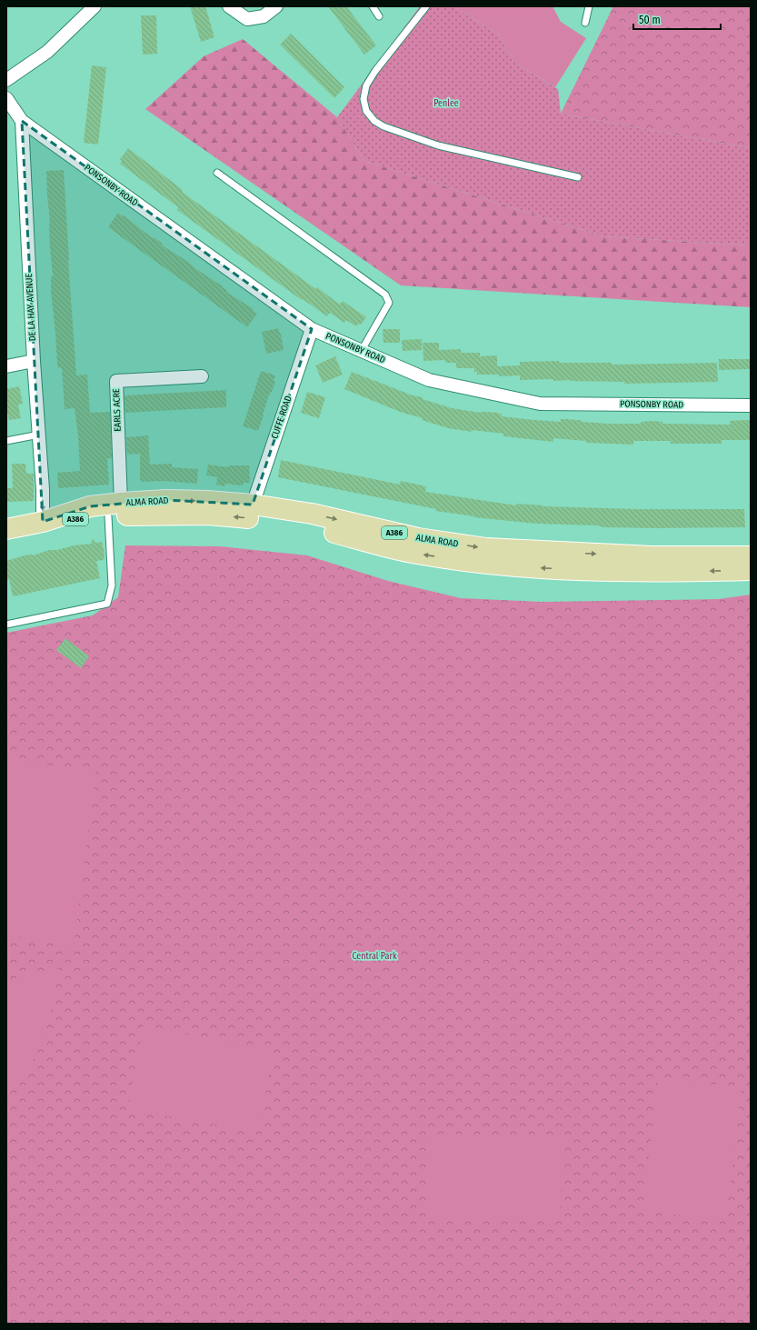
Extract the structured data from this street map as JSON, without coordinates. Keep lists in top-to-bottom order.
{
  "streets": {
    "main road": ["ALMA ROAD", "A386"],
    "street": [
      "PONSONBY ROAD",
      "DE LA HAY AVENUE",
      "EARLS ACRE",
      "CUFFE ROAD"
    ]
  },
  "crossings": [
    ["PONSONBY ROAD", "DE LA HAY AVENUE"],
    ["PONSONBY ROAD", "CUFFE ROAD"],
    ["DE LA HAY AVENUE", "ALMA ROAD"],
    ["EARLS ACRE", "ALMA ROAD"],
    ["CUFFE ROAD", "ALMA ROAD"]
  ],
  "parks": ["Penlee", "Central Park"],
  "scale_bar": "50 m"
}
